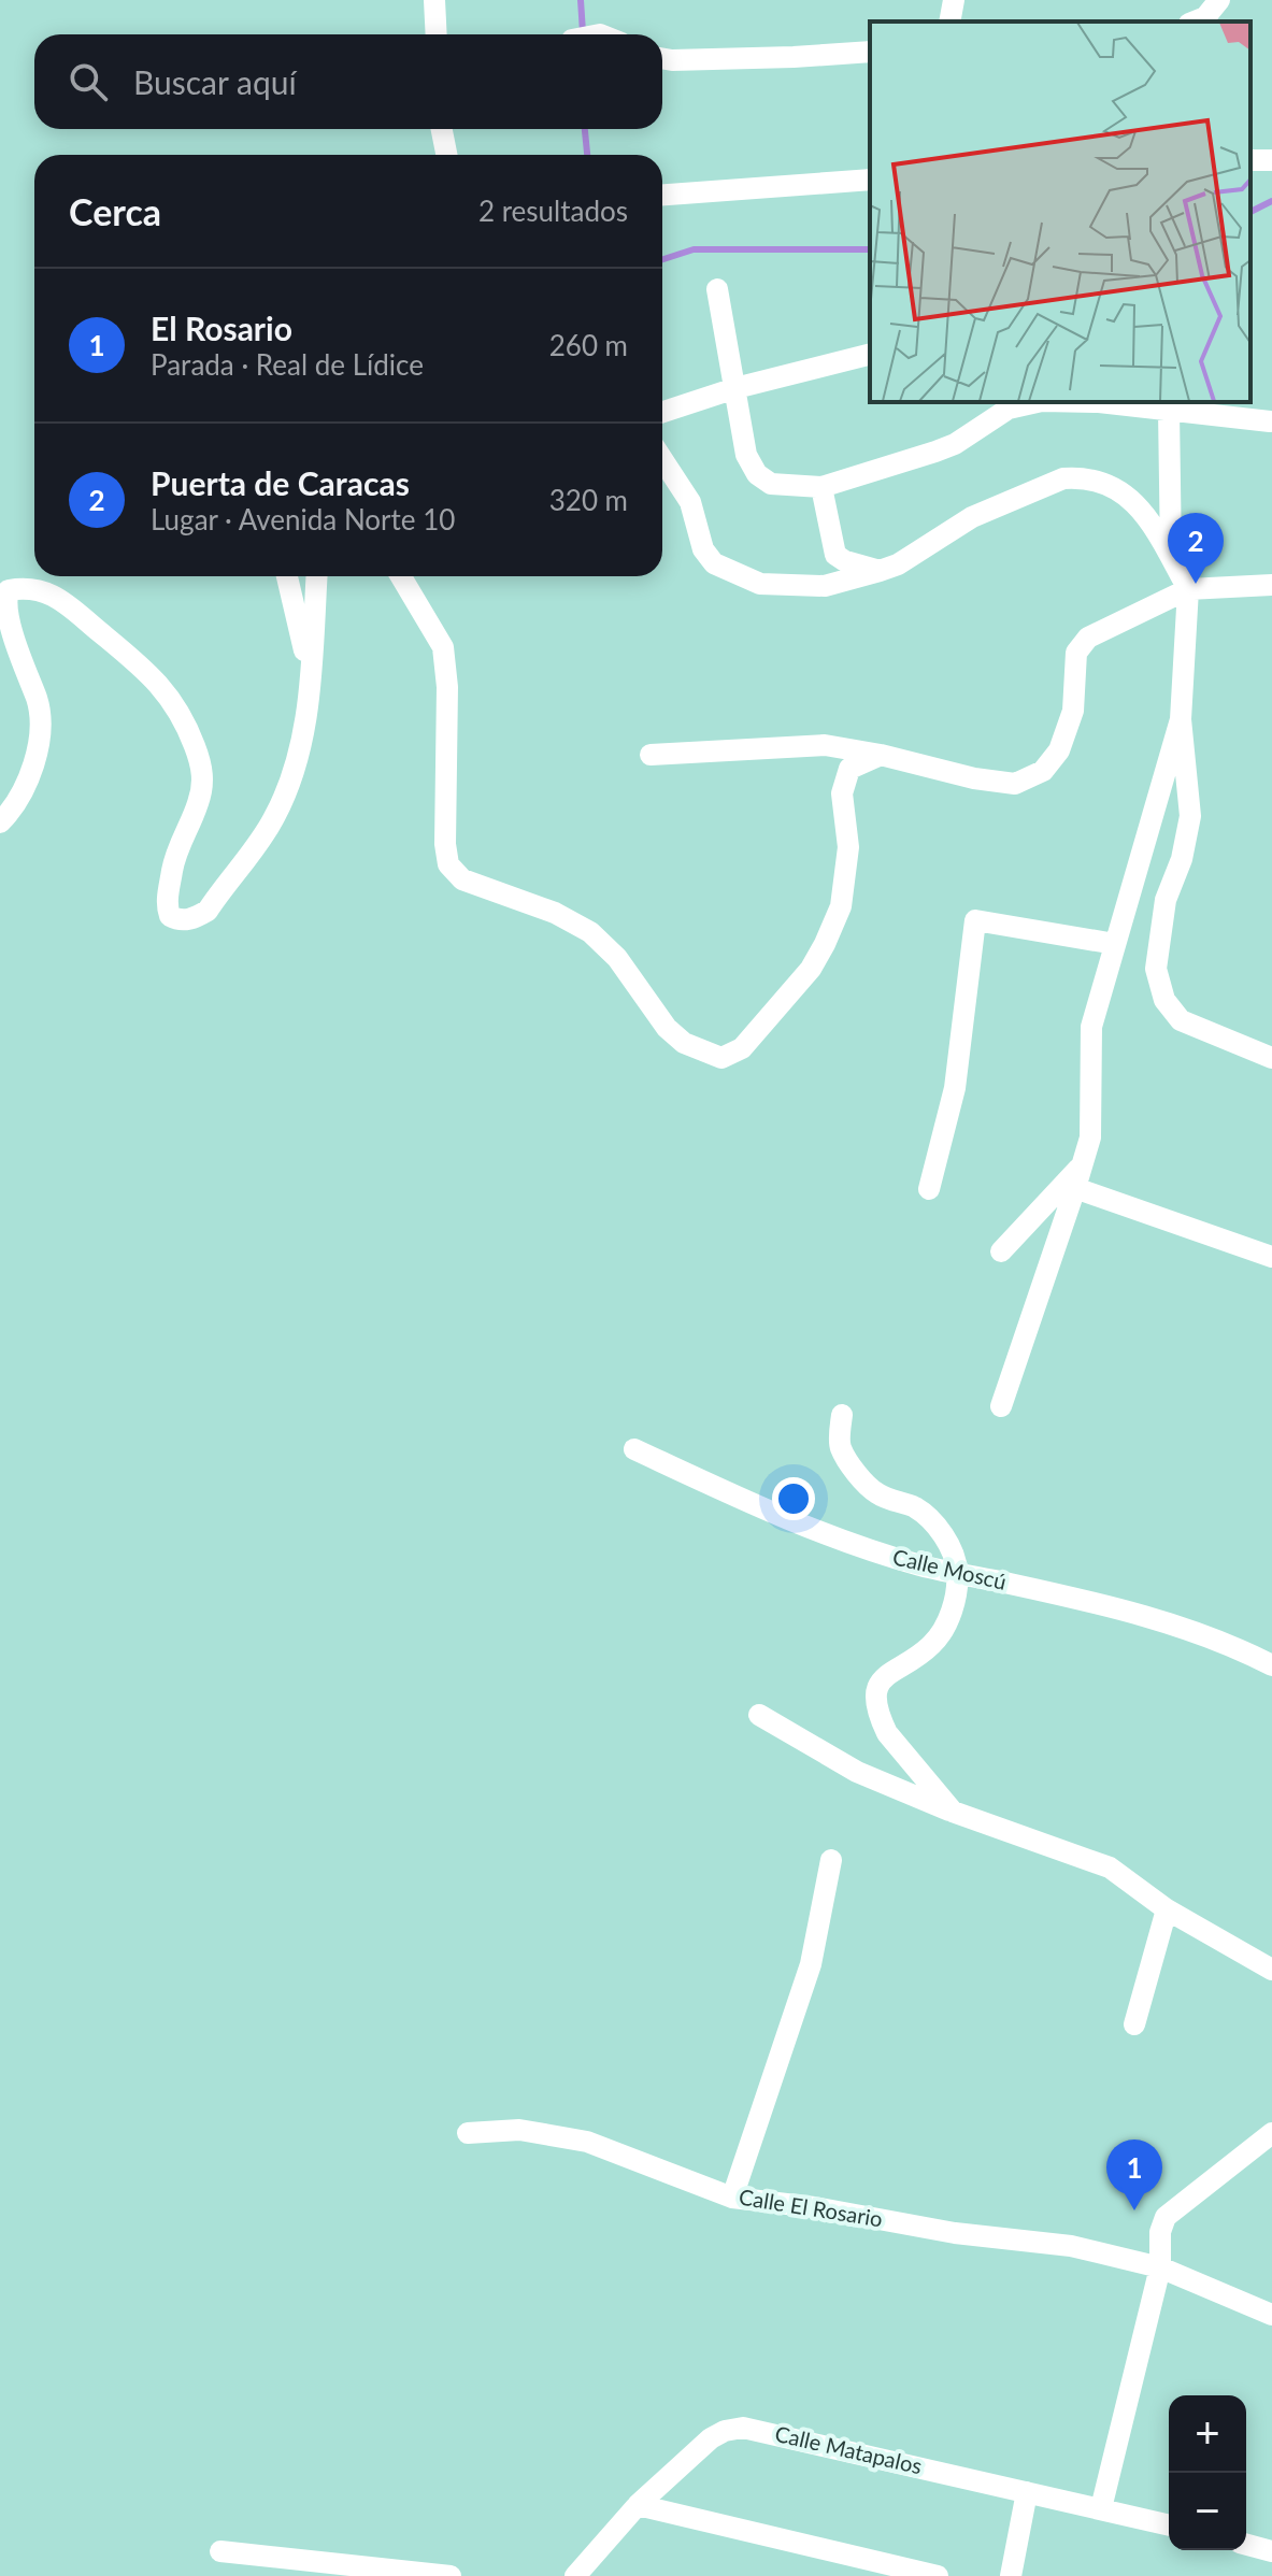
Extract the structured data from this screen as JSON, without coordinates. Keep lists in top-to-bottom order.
{
  "streets": {
    "street": ["Calle Moscú", "Calle El Rosario", "Calle Matapalos"]
  },
  "page": {
    "search": "Buscar aquí",
    "heading": ["Cerca", "2 resultados"],
    "list": [
      {
        "mark": "1",
        "name": "El Rosario",
        "note": "Parada · Real de Lídice",
        "value": "260 m"
      },
      {
        "mark": "2",
        "name": "Puerta de Caracas",
        "note": "Lugar · Avenida Norte 10",
        "value": "320 m"
      }
    ],
    "pins": ["2", "1"],
    "map_buttons": ["+", "−"]
  }
}
